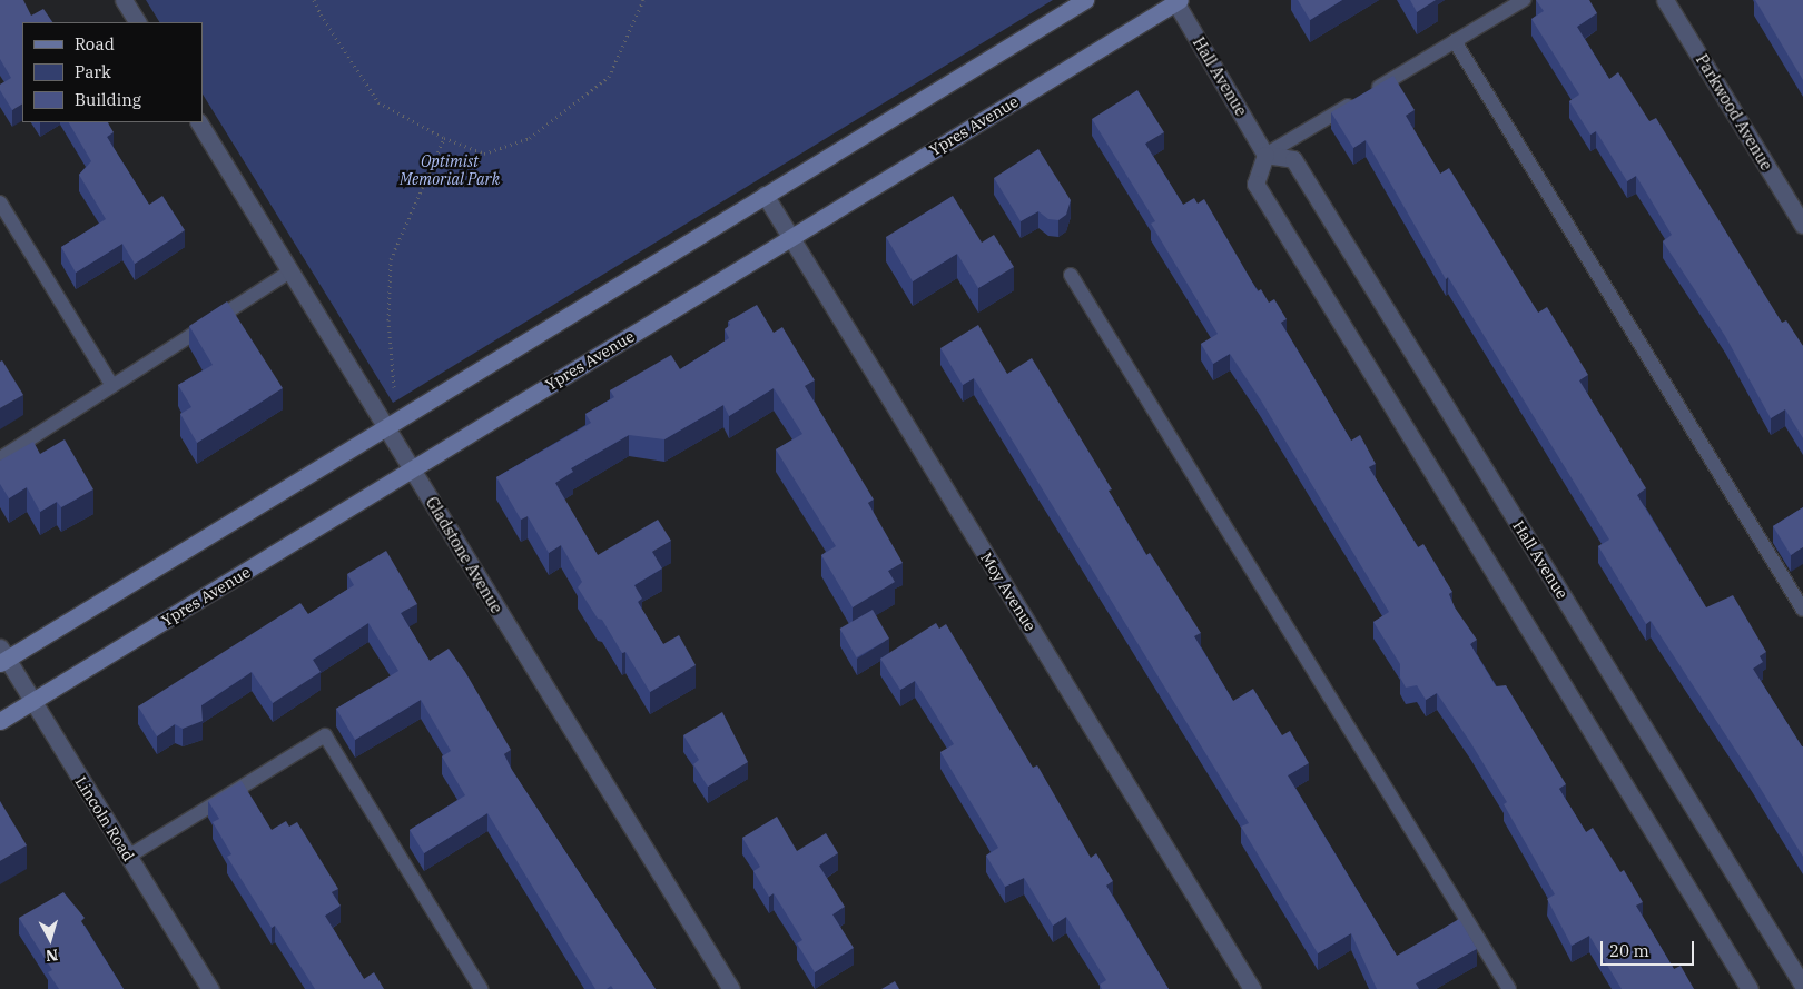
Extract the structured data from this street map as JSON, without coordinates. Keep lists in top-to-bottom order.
{
  "streets": {
    "main road": ["Ypres Avenue"],
    "street": [
      "Hall Avenue",
      "Parkwood Avenue",
      "Gladstone Avenue",
      "Moy Avenue",
      "Lincoln Road"
    ]
  },
  "crossings": [
    ["Hall Avenue", "Ypres Avenue"],
    ["Ypres Avenue", "Gladstone Avenue"],
    ["Ypres Avenue", "Moy Avenue"],
    ["Ypres Avenue", "Lincoln Road"]
  ],
  "parks": ["Optimist Memorial Park"],
  "legend": ["Road", "Park", "Building"],
  "scale_bar": "20 m",
  "north": "bottom"
}
